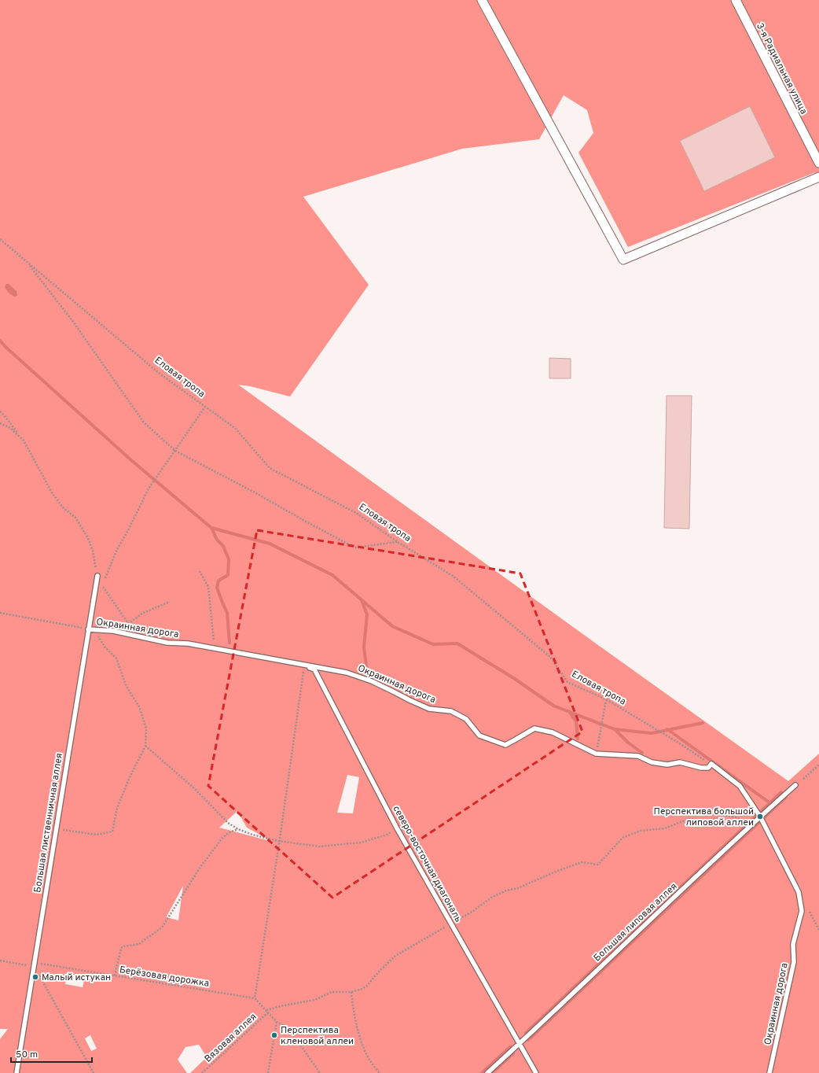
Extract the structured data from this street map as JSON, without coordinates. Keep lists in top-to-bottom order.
{
  "streets": {
    "street": ["3-я Радиальная улица"],
    "lane": [
      "Окраинная дорога",
      "Большая лиственничная аллея",
      "северо-восточная диагональ",
      "Большая липовая аллея"
    ],
    "path": ["Еловая тропа", "Берёзовая дорожка", "Вязовая аллея"]
  },
  "crossings": [
    ["Еловая тропа", "Окраинная дорога"],
    ["Окраинная дорога", "Большая лиственничная аллея"],
    ["Окраинная дорога", "северо-восточная диагональ"],
    ["Окраинная дорога", "Большая липовая аллея"],
    ["Большая лиственничная аллея", "Берёзовая дорожка"],
    ["северо-восточная диагональ", "Большая липовая аллея"]
  ],
  "places": ["Перспектива большой липовой аллеи", "Малый истукан", "Перспектива кленовой аллеи"],
  "scale_bar": "50 m"
}
